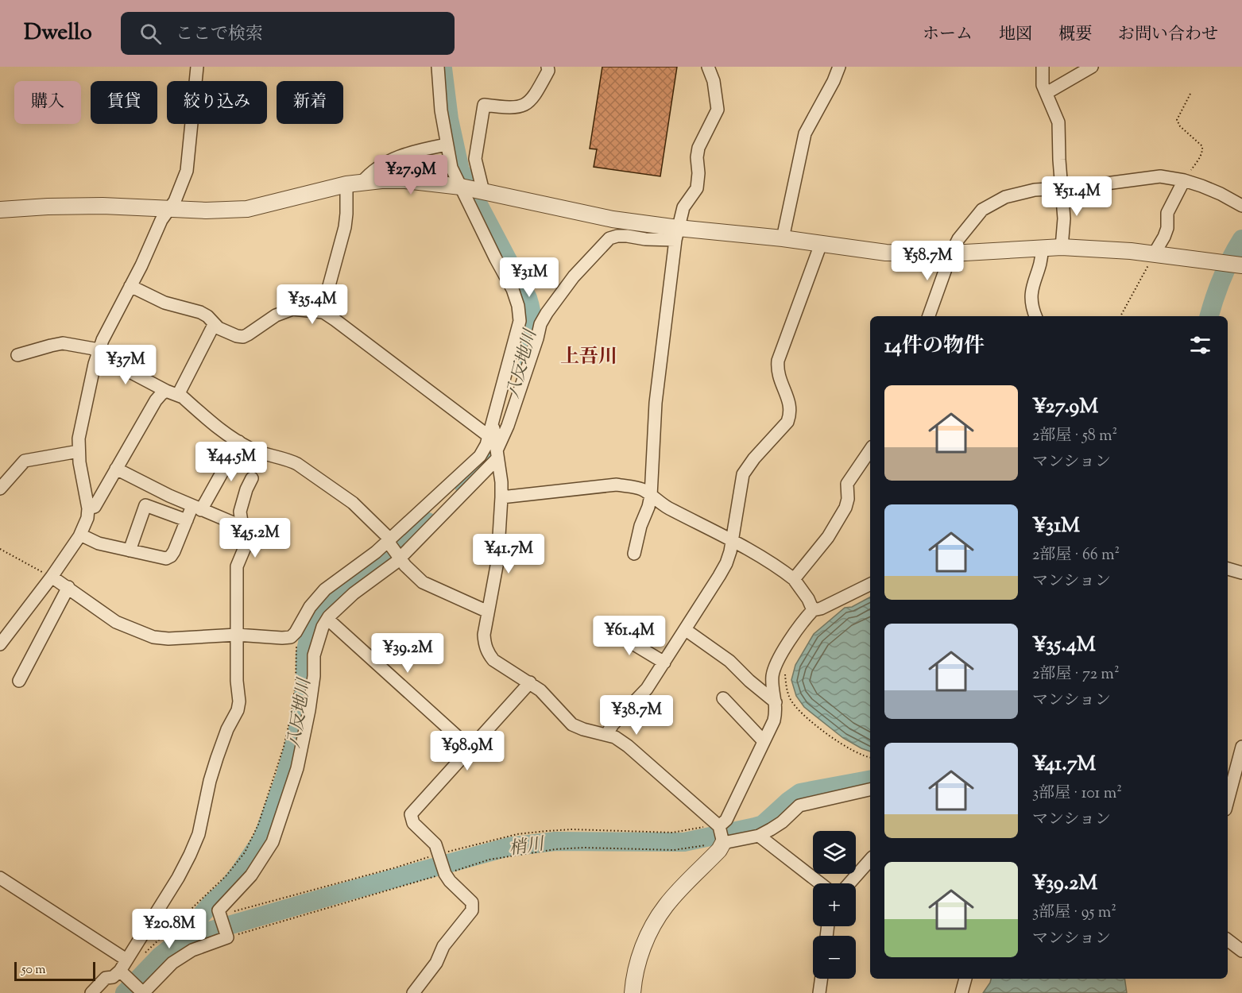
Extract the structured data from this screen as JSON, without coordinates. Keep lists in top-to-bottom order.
{
  "districts": ["上吾川"],
  "water": ["八反地川", "梢川"],
  "scale_bar": "50 m",
  "page": {
    "header": "Dwello",
    "search": "ここで検索",
    "nav": [
      "ホーム",
      "地図",
      "概要",
      "お問い合わせ"
    ],
    "chip": [
      "購入",
      "賃貸",
      "絞り込み",
      "新着"
    ],
    "price": [
      "¥27.9M",
      "¥51.4M",
      "¥58.7M",
      "¥31M",
      "¥35.4M",
      "¥37M",
      "¥44.5M",
      "¥45.2M",
      "¥41.7M",
      "¥61.4M",
      "¥39.2M",
      "¥38.7M",
      "¥98.9M",
      "¥20.8M"
    ],
    "heading": "14件の物件",
    "list": [
      {
        "name": "¥27.9M",
        "note": "2部屋 · 58 m² · マンション"
      },
      {
        "name": "¥31M",
        "note": "2部屋 · 66 m² · マンション"
      },
      {
        "name": "¥35.4M",
        "note": "2部屋 · 72 m² · マンション"
      },
      {
        "name": "¥41.7M",
        "note": "3部屋 · 101 m² · マンション"
      },
      {
        "name": "¥39.2M",
        "note": "3部屋 · 95 m² · マンション"
      }
    ],
    "map_buttons": ["+", "−"],
    "scale": "50 m"
  }
}
